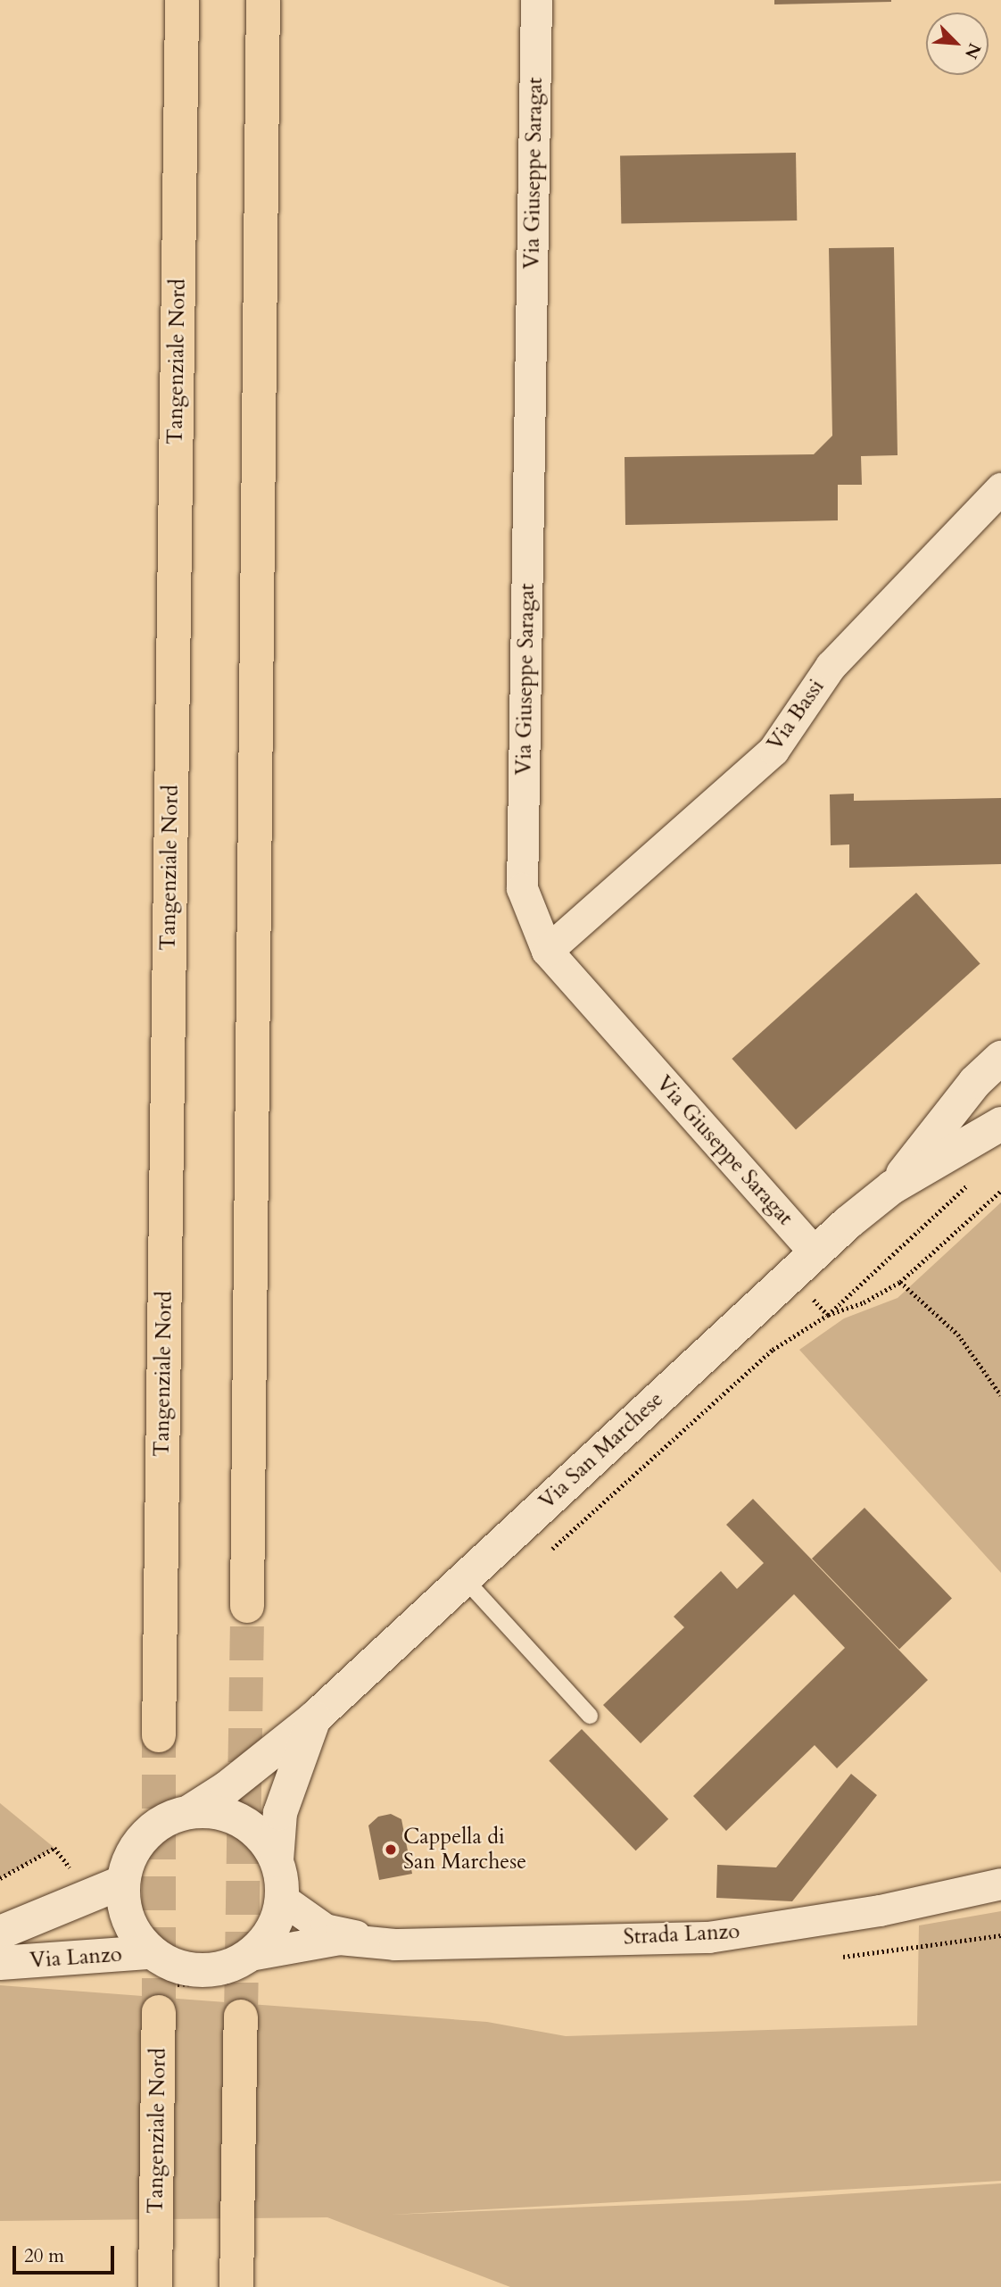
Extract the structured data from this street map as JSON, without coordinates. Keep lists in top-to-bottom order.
{
  "streets": {
    "highway": ["Tangenziale Nord"],
    "street": [
      "Via Giuseppe Saragat",
      "Via Bassi",
      "Via San Marchese",
      "Strada Lanzo",
      "Via Lanzo"
    ]
  },
  "crossings": [
    ["Via Giuseppe Saragat", "Via Bassi"],
    ["Via Giuseppe Saragat", "Via San Marchese"],
    ["Via San Marchese", "Strada Lanzo"],
    ["Via San Marchese", "Via Lanzo"],
    ["Strada Lanzo", "Via Lanzo"]
  ],
  "places": ["Cappella di San Marchese"],
  "scale_bar": "20 m",
  "north": "bottom right"
}
